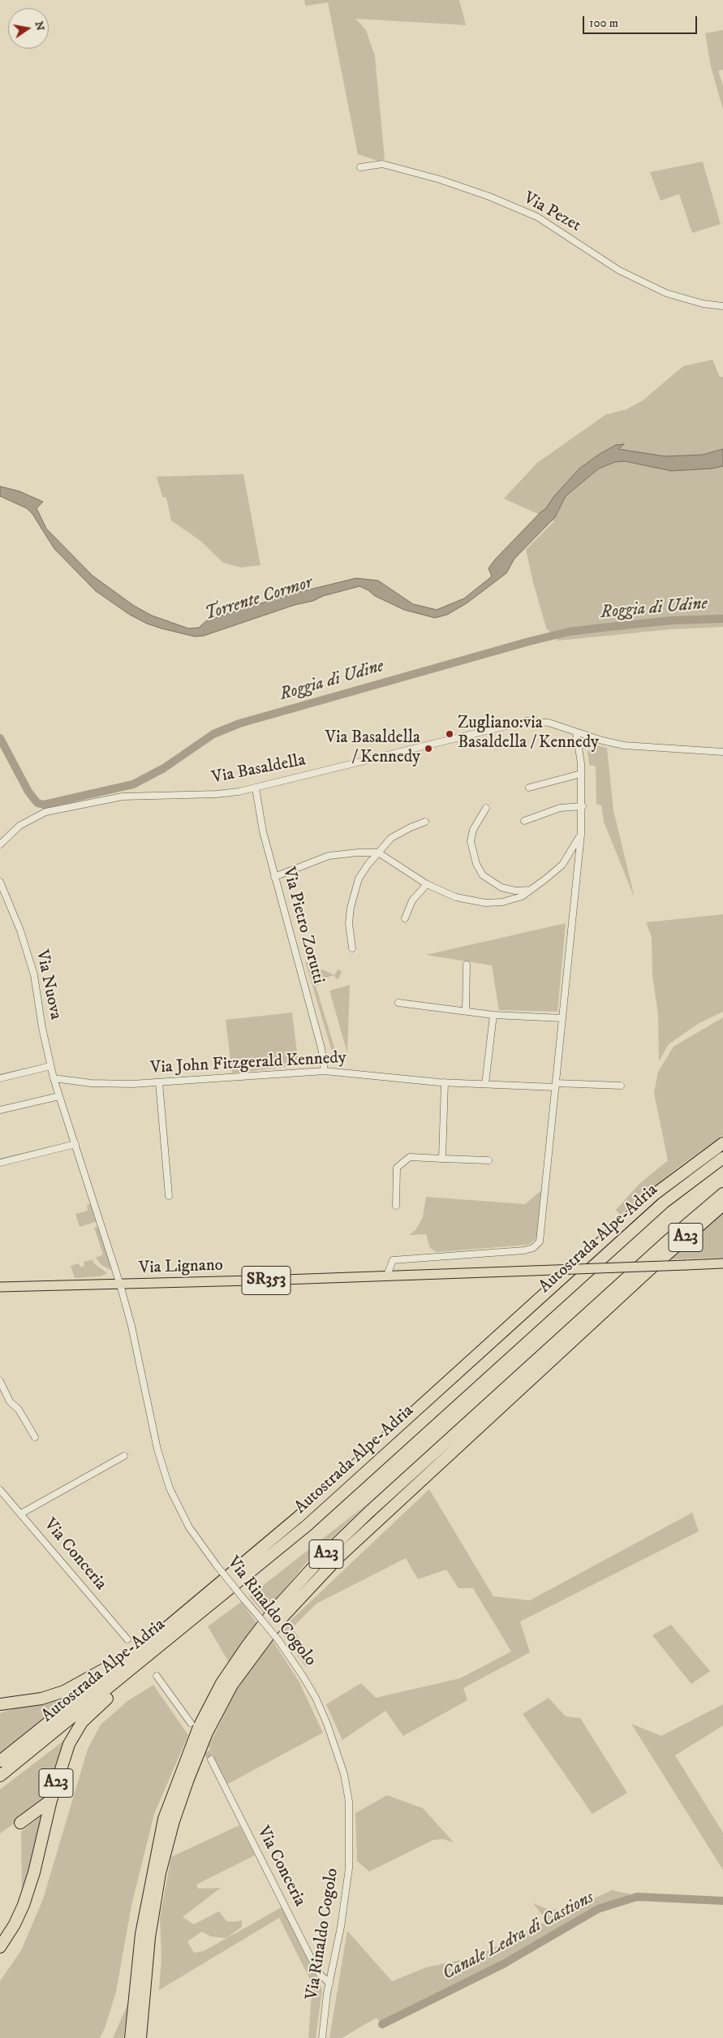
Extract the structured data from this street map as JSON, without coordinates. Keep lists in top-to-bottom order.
{
  "streets": {
    "highway": ["A23", "Autostrada Alpe-Adria"],
    "main road": ["Via Lignano", "SR353"],
    "street": [
      "Via Pezet",
      "Via Basaldella",
      "Via Pietro Zorutti",
      "Via Nuova",
      "Via John Fitzgerald Kennedy",
      "Via Conceria",
      "Via Rinaldo Cogolo"
    ]
  },
  "crossings": [
    ["Via Basaldella", "Via Pietro Zorutti"],
    ["Via Pietro Zorutti", "Via John Fitzgerald Kennedy"],
    ["Via Nuova", "Via John Fitzgerald Kennedy"],
    ["Via Nuova", "Via Lignano"],
    ["Via Nuova", "Via Rinaldo Cogolo"],
    ["A23", "Autostrada Alpe-Adria"],
    ["Via Lignano", "Via Rinaldo Cogolo"],
    ["Via Conceria", "Via Rinaldo Cogolo"]
  ],
  "water": ["Torrente Cormor", "Roggia di Udine", "Canale Ledra di Castions"],
  "places": ["Zugliano:via Basaldella / Kennedy", "Via Basaldella / Kennedy"],
  "scale_bar": "100 m",
  "north": "right"
}
